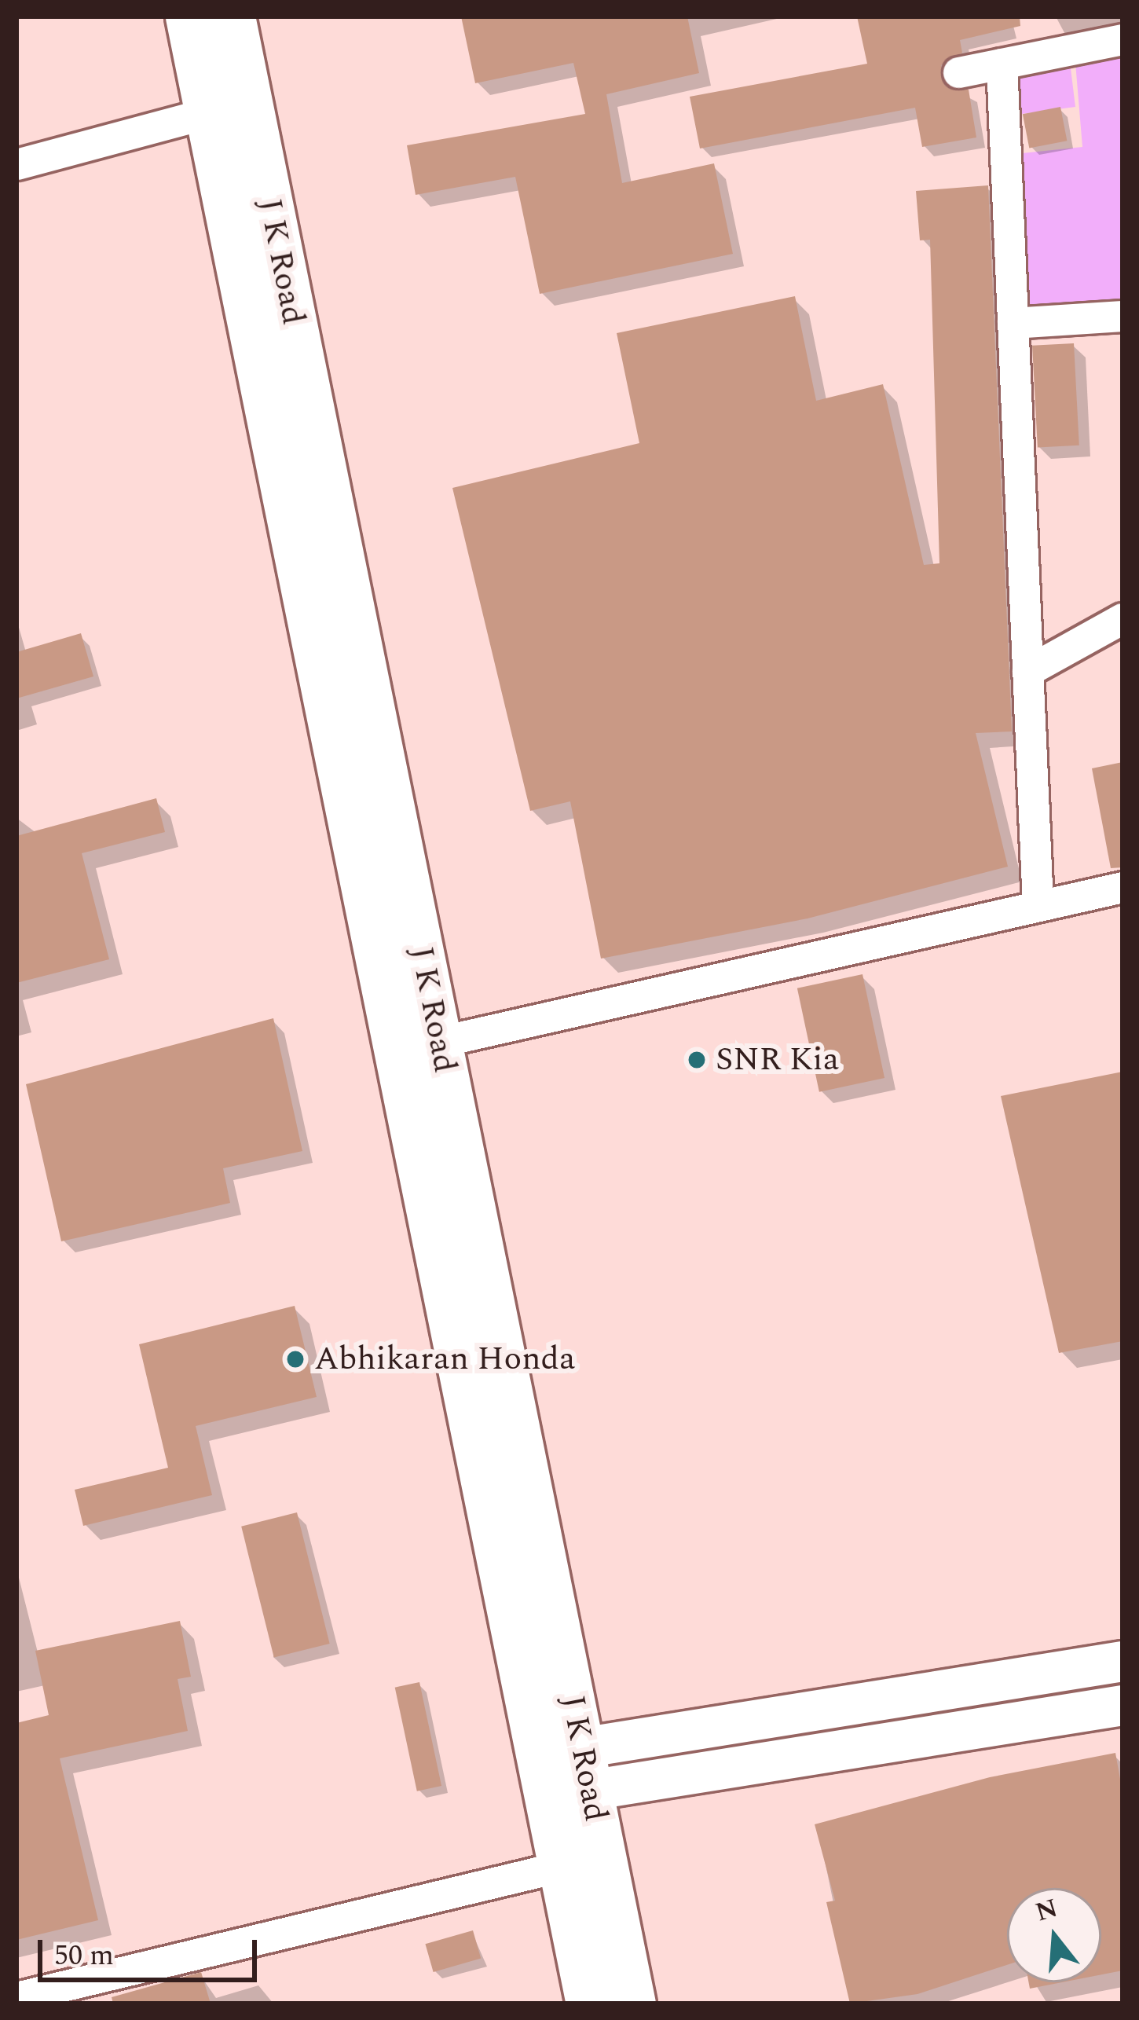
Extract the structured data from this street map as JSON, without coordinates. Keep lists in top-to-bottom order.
{
  "streets": {
    "main road": ["J K Road"]
  },
  "places": ["SNR Kia", "Abhikaran Honda"],
  "scale_bar": "50 m",
  "north": "top"
}
